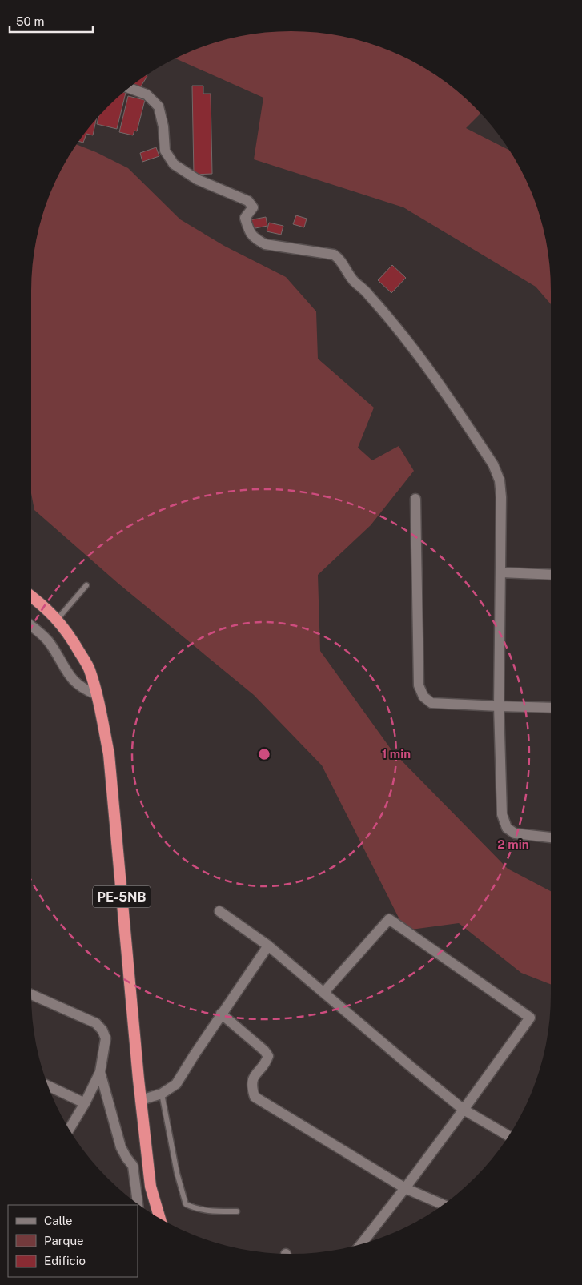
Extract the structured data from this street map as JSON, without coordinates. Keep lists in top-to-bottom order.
{
  "streets": {
    "highway": ["PE-5NB"]
  },
  "legend": ["Calle", "Parque", "Edificio"],
  "scale_bar": "50 m",
  "rings": ["1 min", "2 min"]
}
